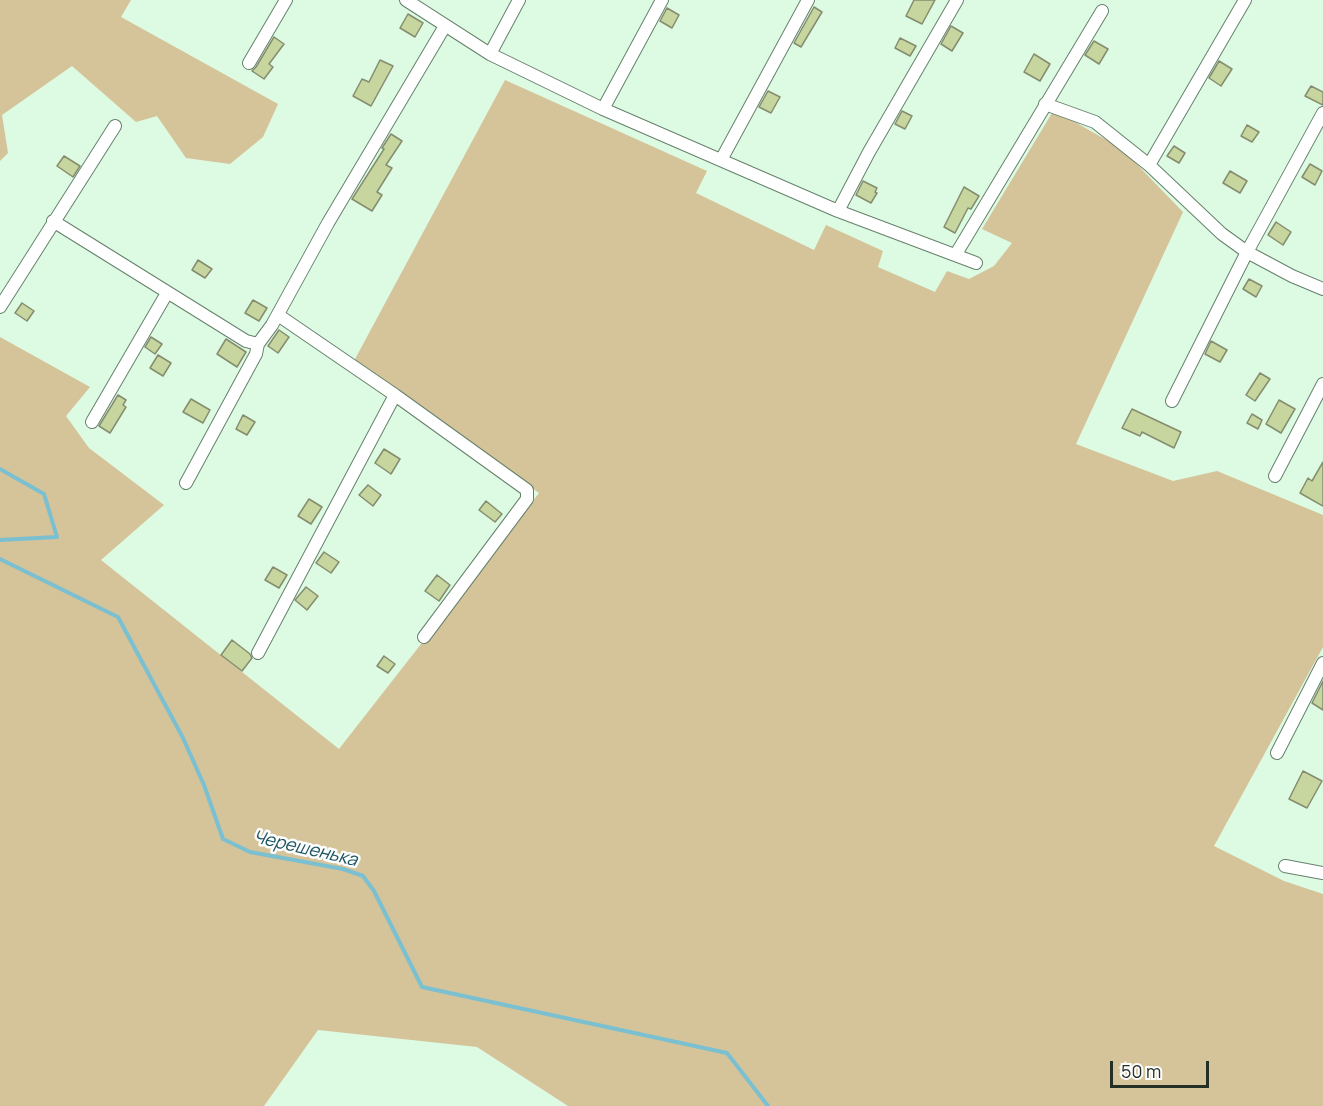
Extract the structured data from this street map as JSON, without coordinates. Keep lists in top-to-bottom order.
{
  "water": ["Черешенька"],
  "scale_bar": "50 m"
}
